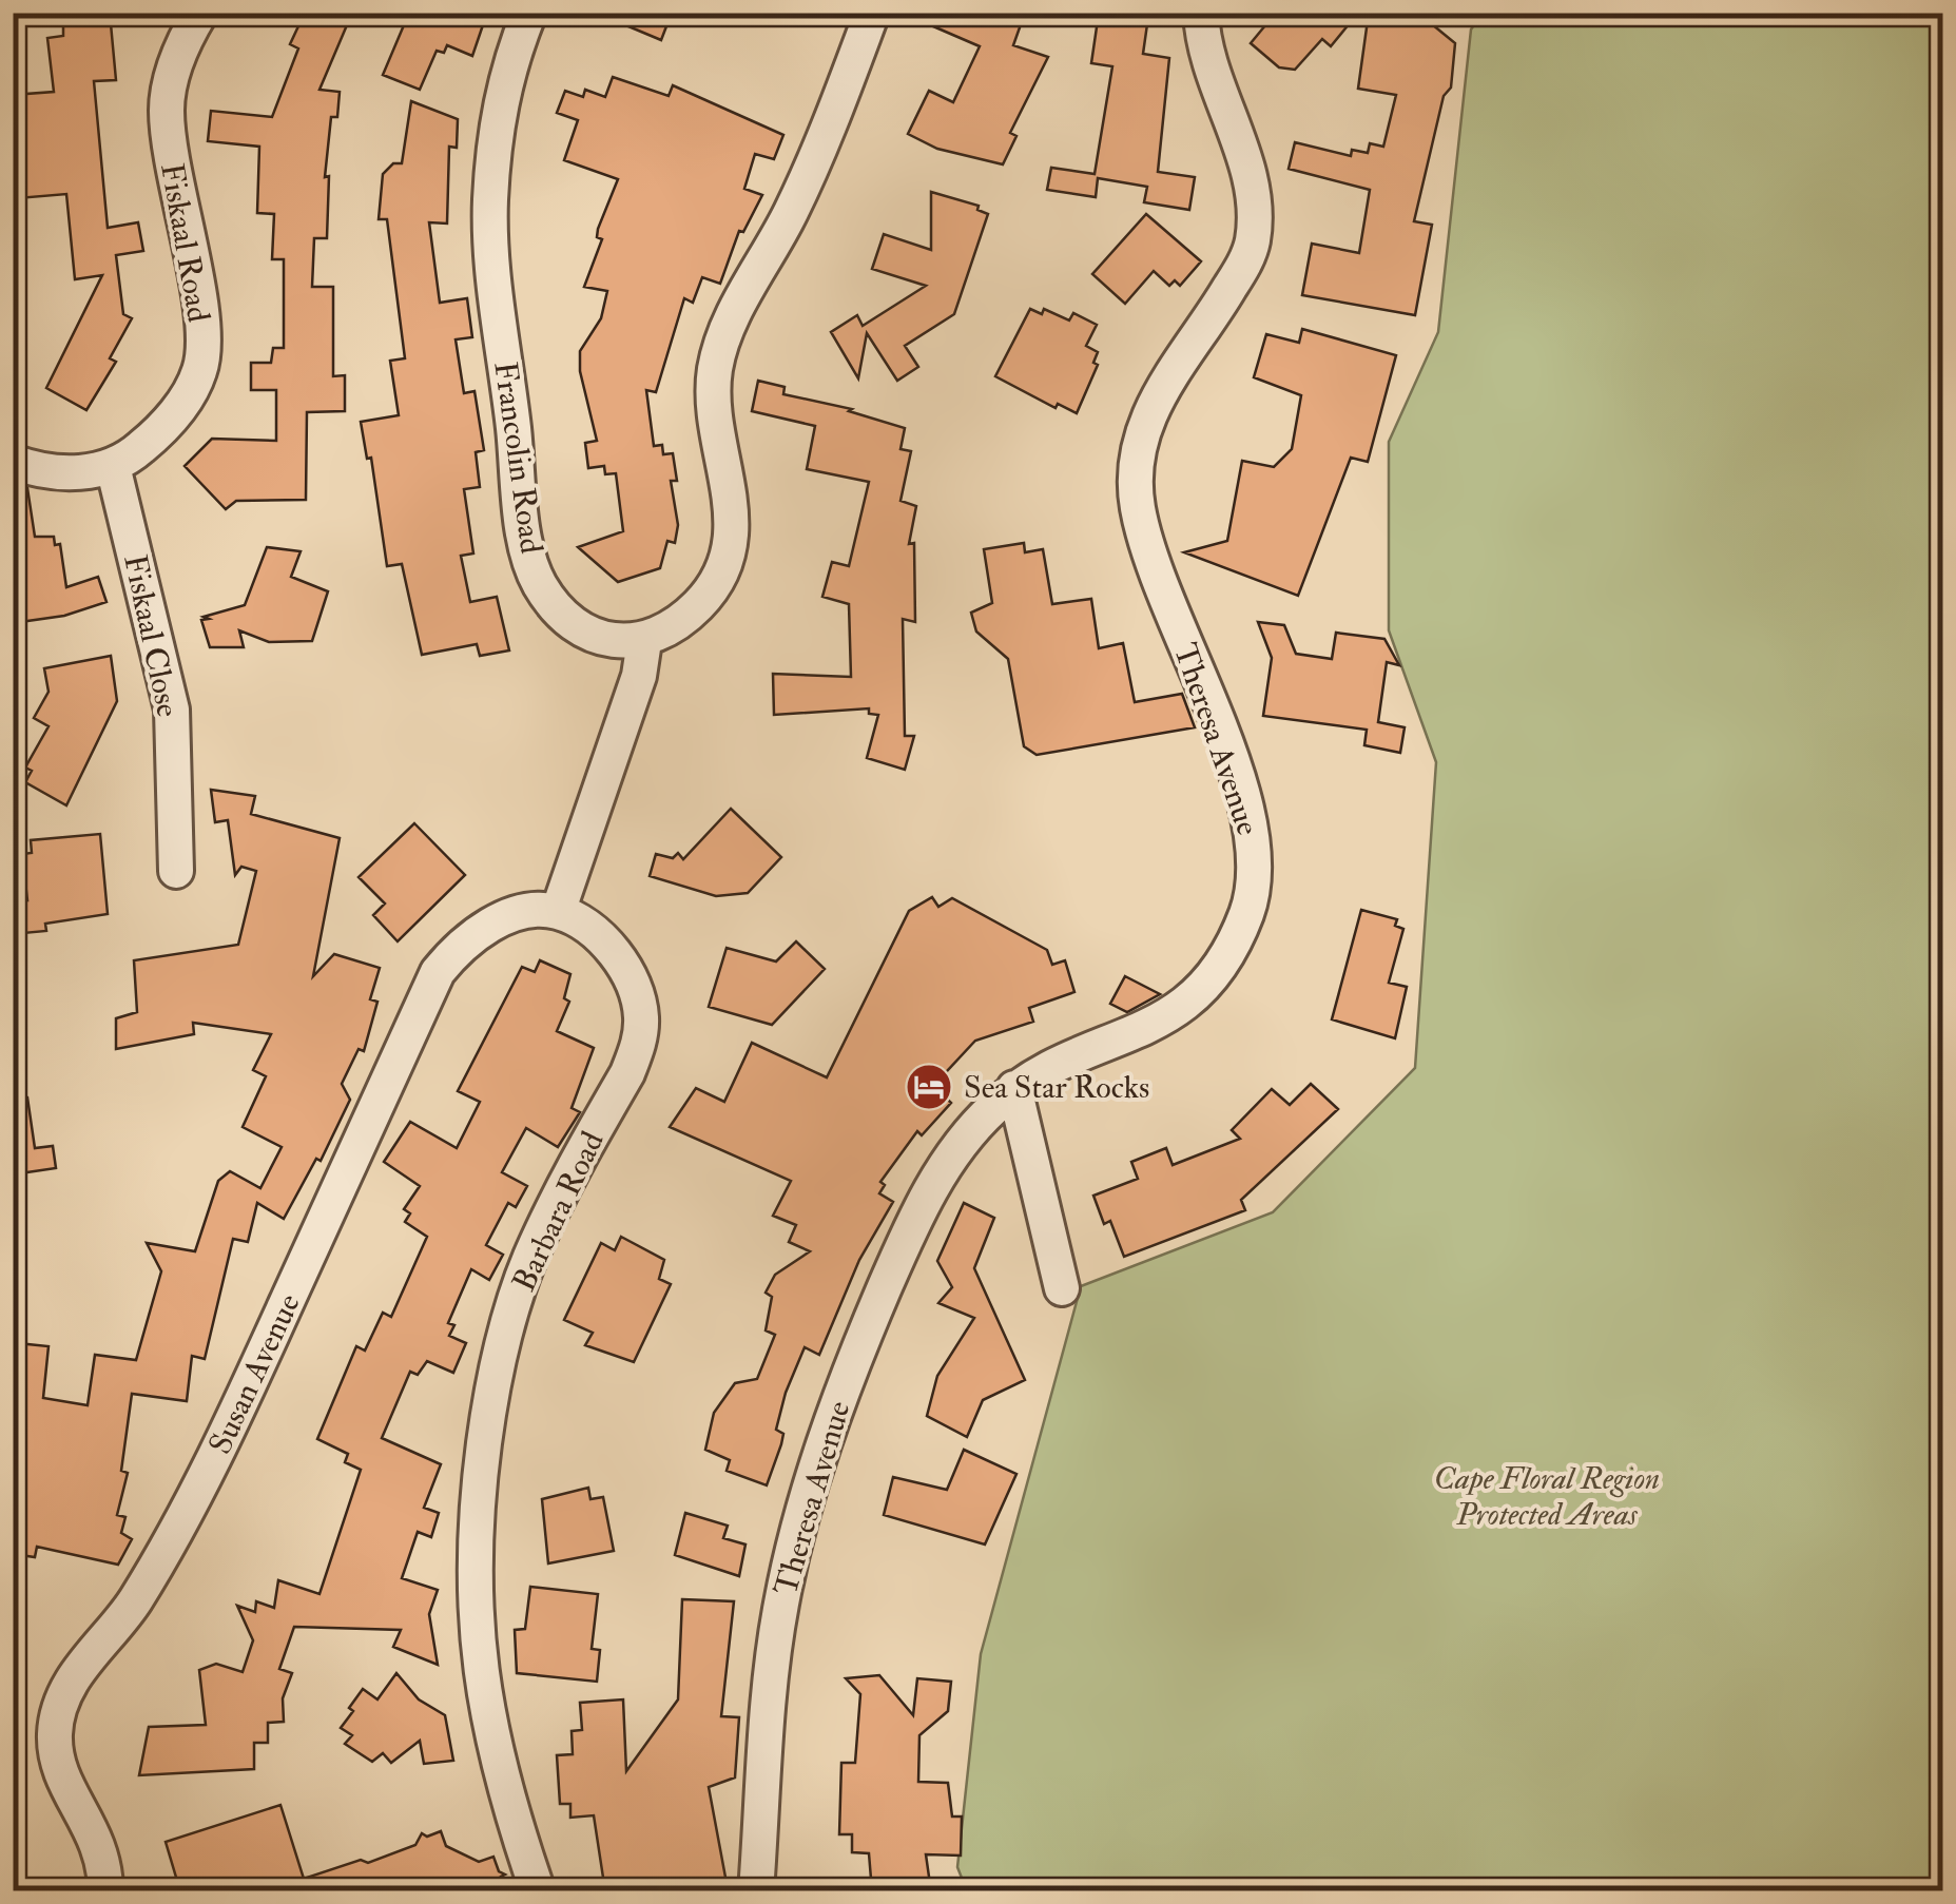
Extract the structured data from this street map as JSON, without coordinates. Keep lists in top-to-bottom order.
{
  "streets": {
    "street": [
      "Fiskaal Road",
      "Francolin Road",
      "Fiskaal Close",
      "Theresa Avenue",
      "Barbara Road",
      "Susan Avenue"
    ]
  },
  "crossings": [
    ["Fiskaal Road", "Fiskaal Close"],
    ["Barbara Road", "Susan Avenue"]
  ],
  "parks": ["Cape Floral Region Protected Areas"],
  "places": {
    "hotel": ["Sea Star Rocks"]
  }
}
